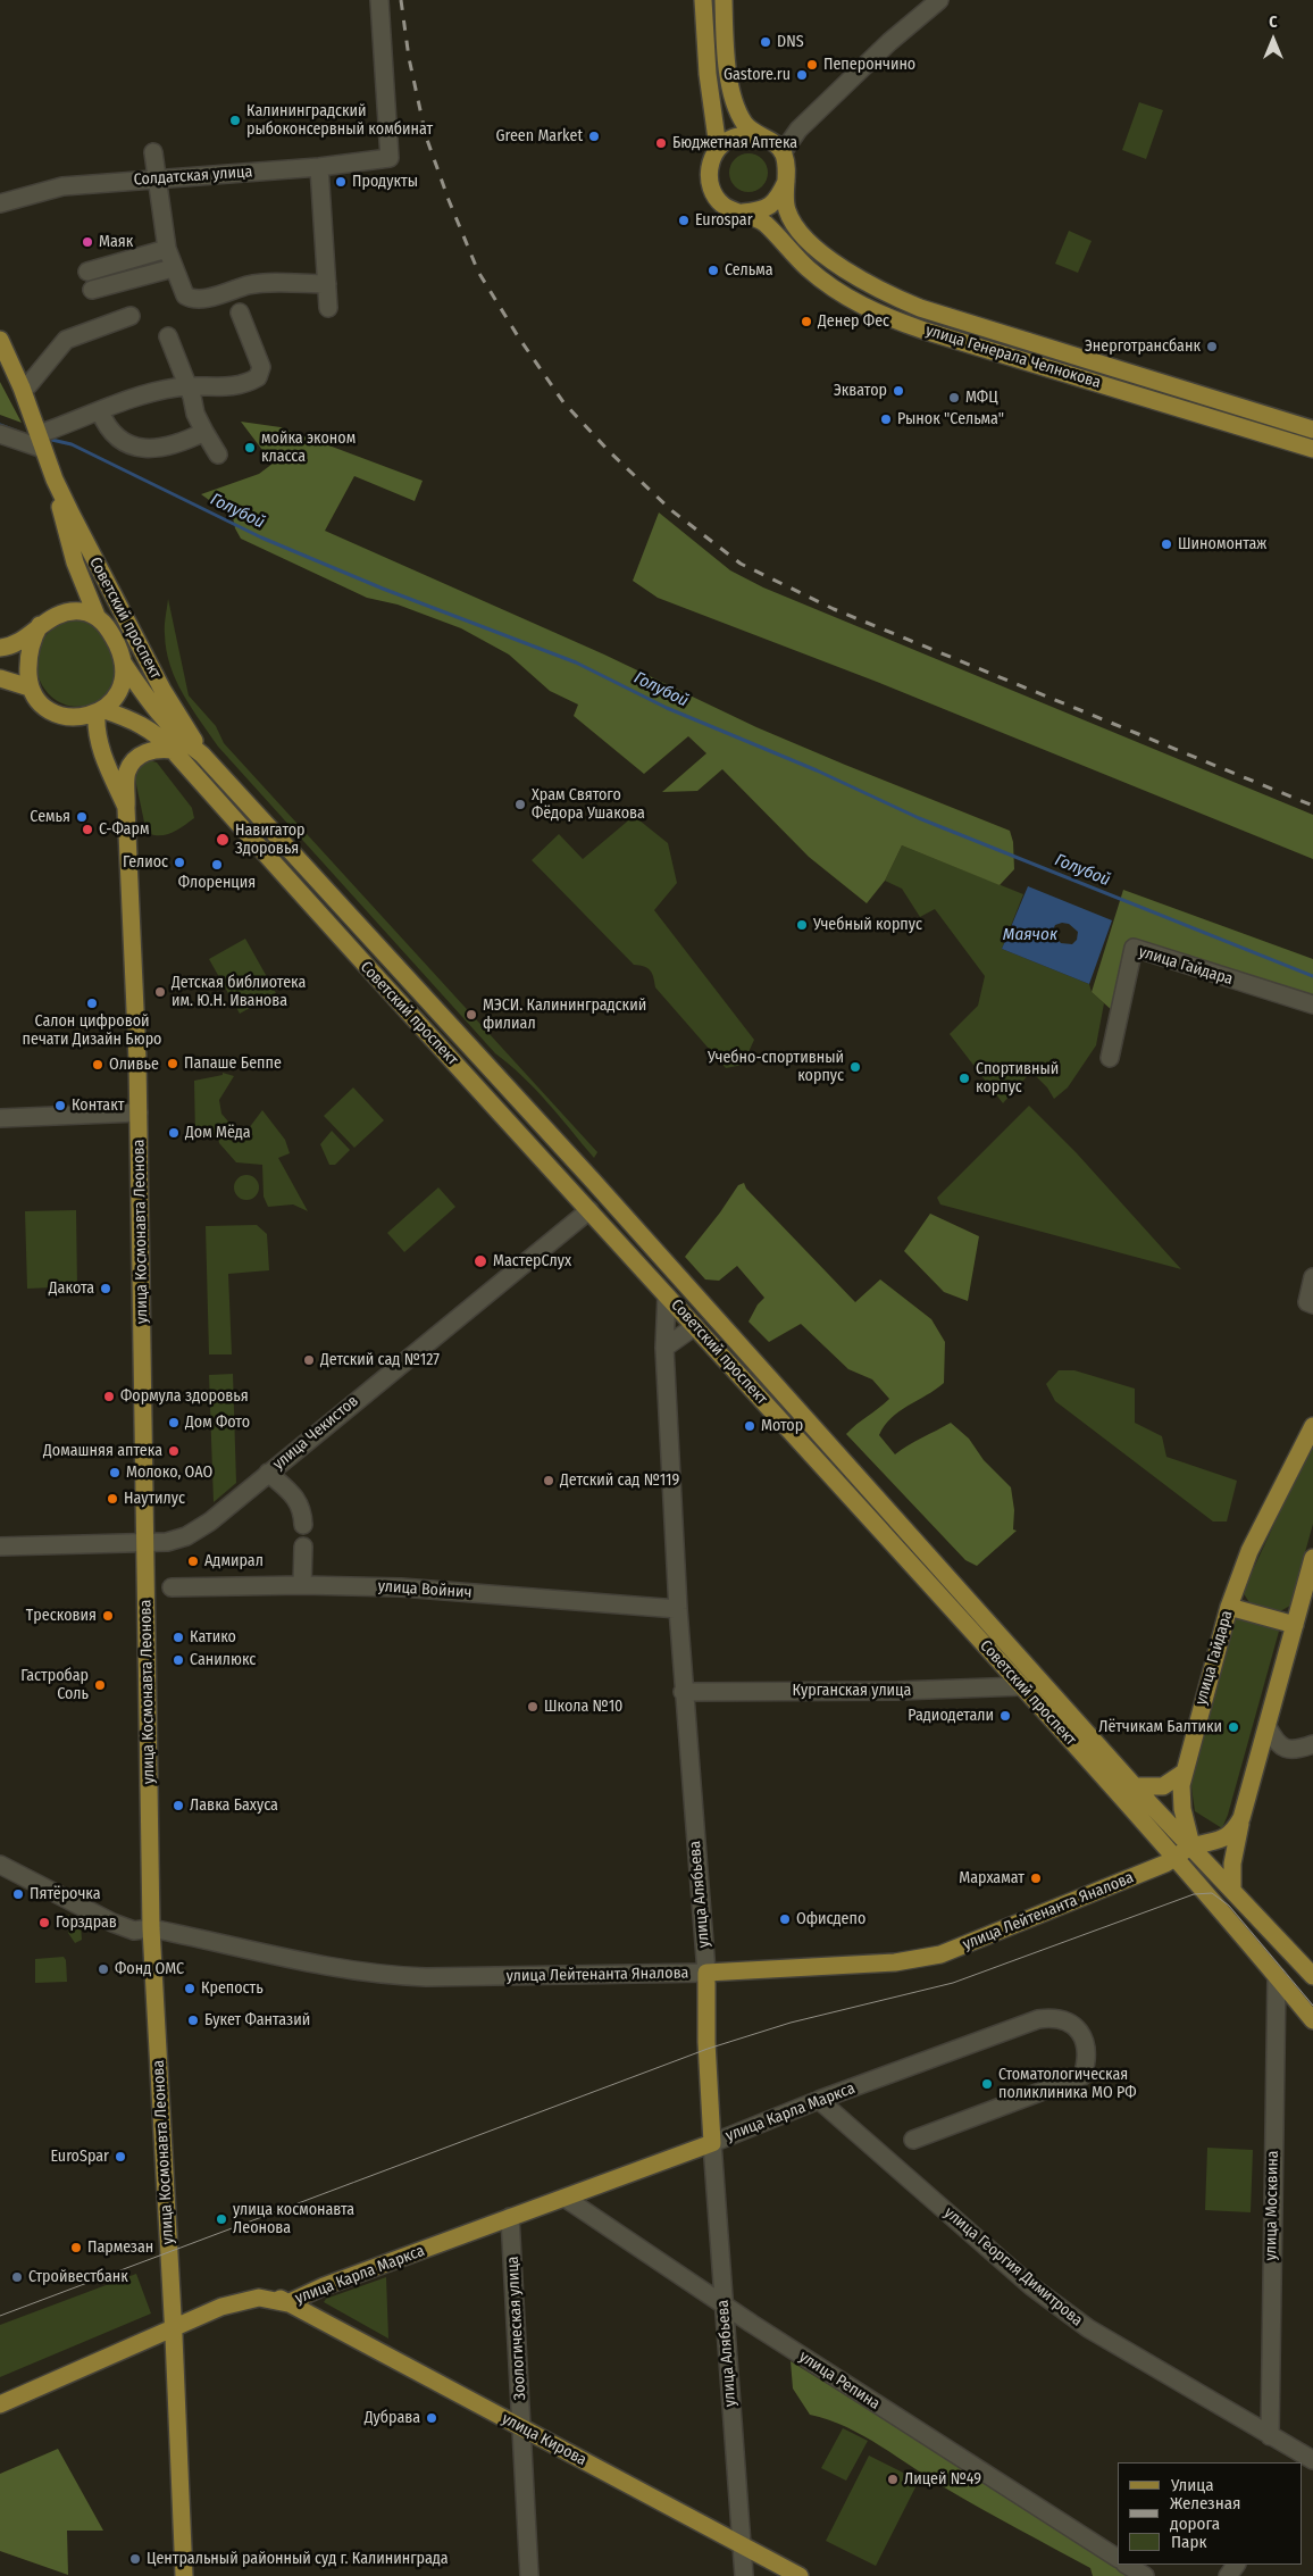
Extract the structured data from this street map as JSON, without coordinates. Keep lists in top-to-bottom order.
{
  "streets": {
    "main road": [
      "улица Генерала Челнокова",
      "Советский проспект",
      "улица Гайдара",
      "улица Космонавта Леонова",
      "улица Алябьева",
      "улица Лейтенанта Яналова",
      "улица Карла Маркса",
      "улица Кирова"
    ],
    "street": [
      "Солдатская улица",
      "улица Чекистов",
      "улица Войнич",
      "Курганская улица",
      "улица Москвина",
      "улица Георгия Димитрова",
      "Зоологическая улица",
      "улица Репина"
    ]
  },
  "crossings": [
    ["Советский проспект", "улица Гайдара"],
    ["Советский проспект", "улица Космонавта Леонова"],
    ["Советский проспект", "улица Чекистов"],
    ["Советский проспект", "Курганская улица"],
    ["Советский проспект", "улица Алябьева"],
    ["Советский проспект", "улица Лейтенанта Яналова"],
    ["Советский проспект", "улица Москвина"],
    ["улица Гайдара", "улица Лейтенанта Яналова"],
    ["улица Космонавта Леонова", "улица Чекистов"],
    ["улица Космонавта Леонова", "улица Лейтенанта Яналова"],
    ["улица Космонавта Леонова", "улица Карла Маркса"],
    ["улица Войнич", "улица Алябьева"],
    ["Курганская улица", "улица Алябьева"],
    ["улица Алябьева", "улица Лейтенанта Яналова"],
    ["улица Алябьева", "улица Карла Маркса"],
    ["улица Алябьева", "улица Репина"],
    ["улица Алябьева", "улица Кирова"],
    ["улица Карла Маркса", "улица Георгия Димитрова"],
    ["улица Карла Маркса", "Зоологическая улица"],
    ["улица Карла Маркса", "улица Репина"],
    ["улица Карла Маркса", "улица Кирова"],
    ["улица Москвина", "улица Георгия Димитрова"],
    ["Зоологическая улица", "улица Кирова"]
  ],
  "water": ["Голубой", "Маячок"],
  "places": [
    "DNS",
    "Пеперончино",
    "Gastore.ru",
    "Калининградский рыбоконсервный комбинат",
    "Green Market",
    "Бюджетная Аптека",
    "Продукты",
    "Eurospar",
    "Маяк",
    "Сельма",
    "Денер Фес",
    "Энерготрансбанк",
    "Экватор",
    "МФЦ",
    "Рынок \"Сельма\"",
    "мойка эконом класса",
    "Шиномонтаж",
    "Храм Святого Фёдора Ушакова",
    "Семья",
    "С-Фарм",
    "Навигатор Здоровья",
    "Гелиос",
    "Флоренция",
    "Учебный корпус",
    "Детская библиотека им. Ю.Н. Иванова",
    "Салон цифровой печати Дизайн Бюро",
    "МЭСИ. Калининградский филиал",
    "Папаше Беппе",
    "Оливье",
    "Учебно-спортивный корпус",
    "Спортивный корпус",
    "Контакт",
    "Дом Мёда",
    "МастерСлух",
    "Дакота",
    "Детский сад №127",
    "Формула здоровья",
    "Дом Фото",
    "Мотор",
    "Домашняя аптека",
    "Молоко, ОАО",
    "Детский сад №119",
    "Наутилус",
    "Адмирал",
    "Тресковия",
    "Катико",
    "Санилюкс",
    "Гастробар Соль",
    "Школа №10",
    "Радиодетали",
    "Лётчикам Балтики",
    "Лавка Бахуса",
    "Мархамат",
    "Пятёрочка",
    "Офисдепо",
    "Горздрав",
    "Фонд ОМС",
    "Крепость",
    "Букет Фантазий",
    "Стоматологическая поликлиника МО РФ",
    "EuroSpar",
    "улица космонавта Леонова",
    "Пармезан",
    "Стройвестбанк",
    "Дубрава",
    "Лицей №49",
    "Центральный районный суд г. Калининграда"
  ],
  "legend": ["Улица", "Железная дорога", "Парк"],
  "north": "top"
}
